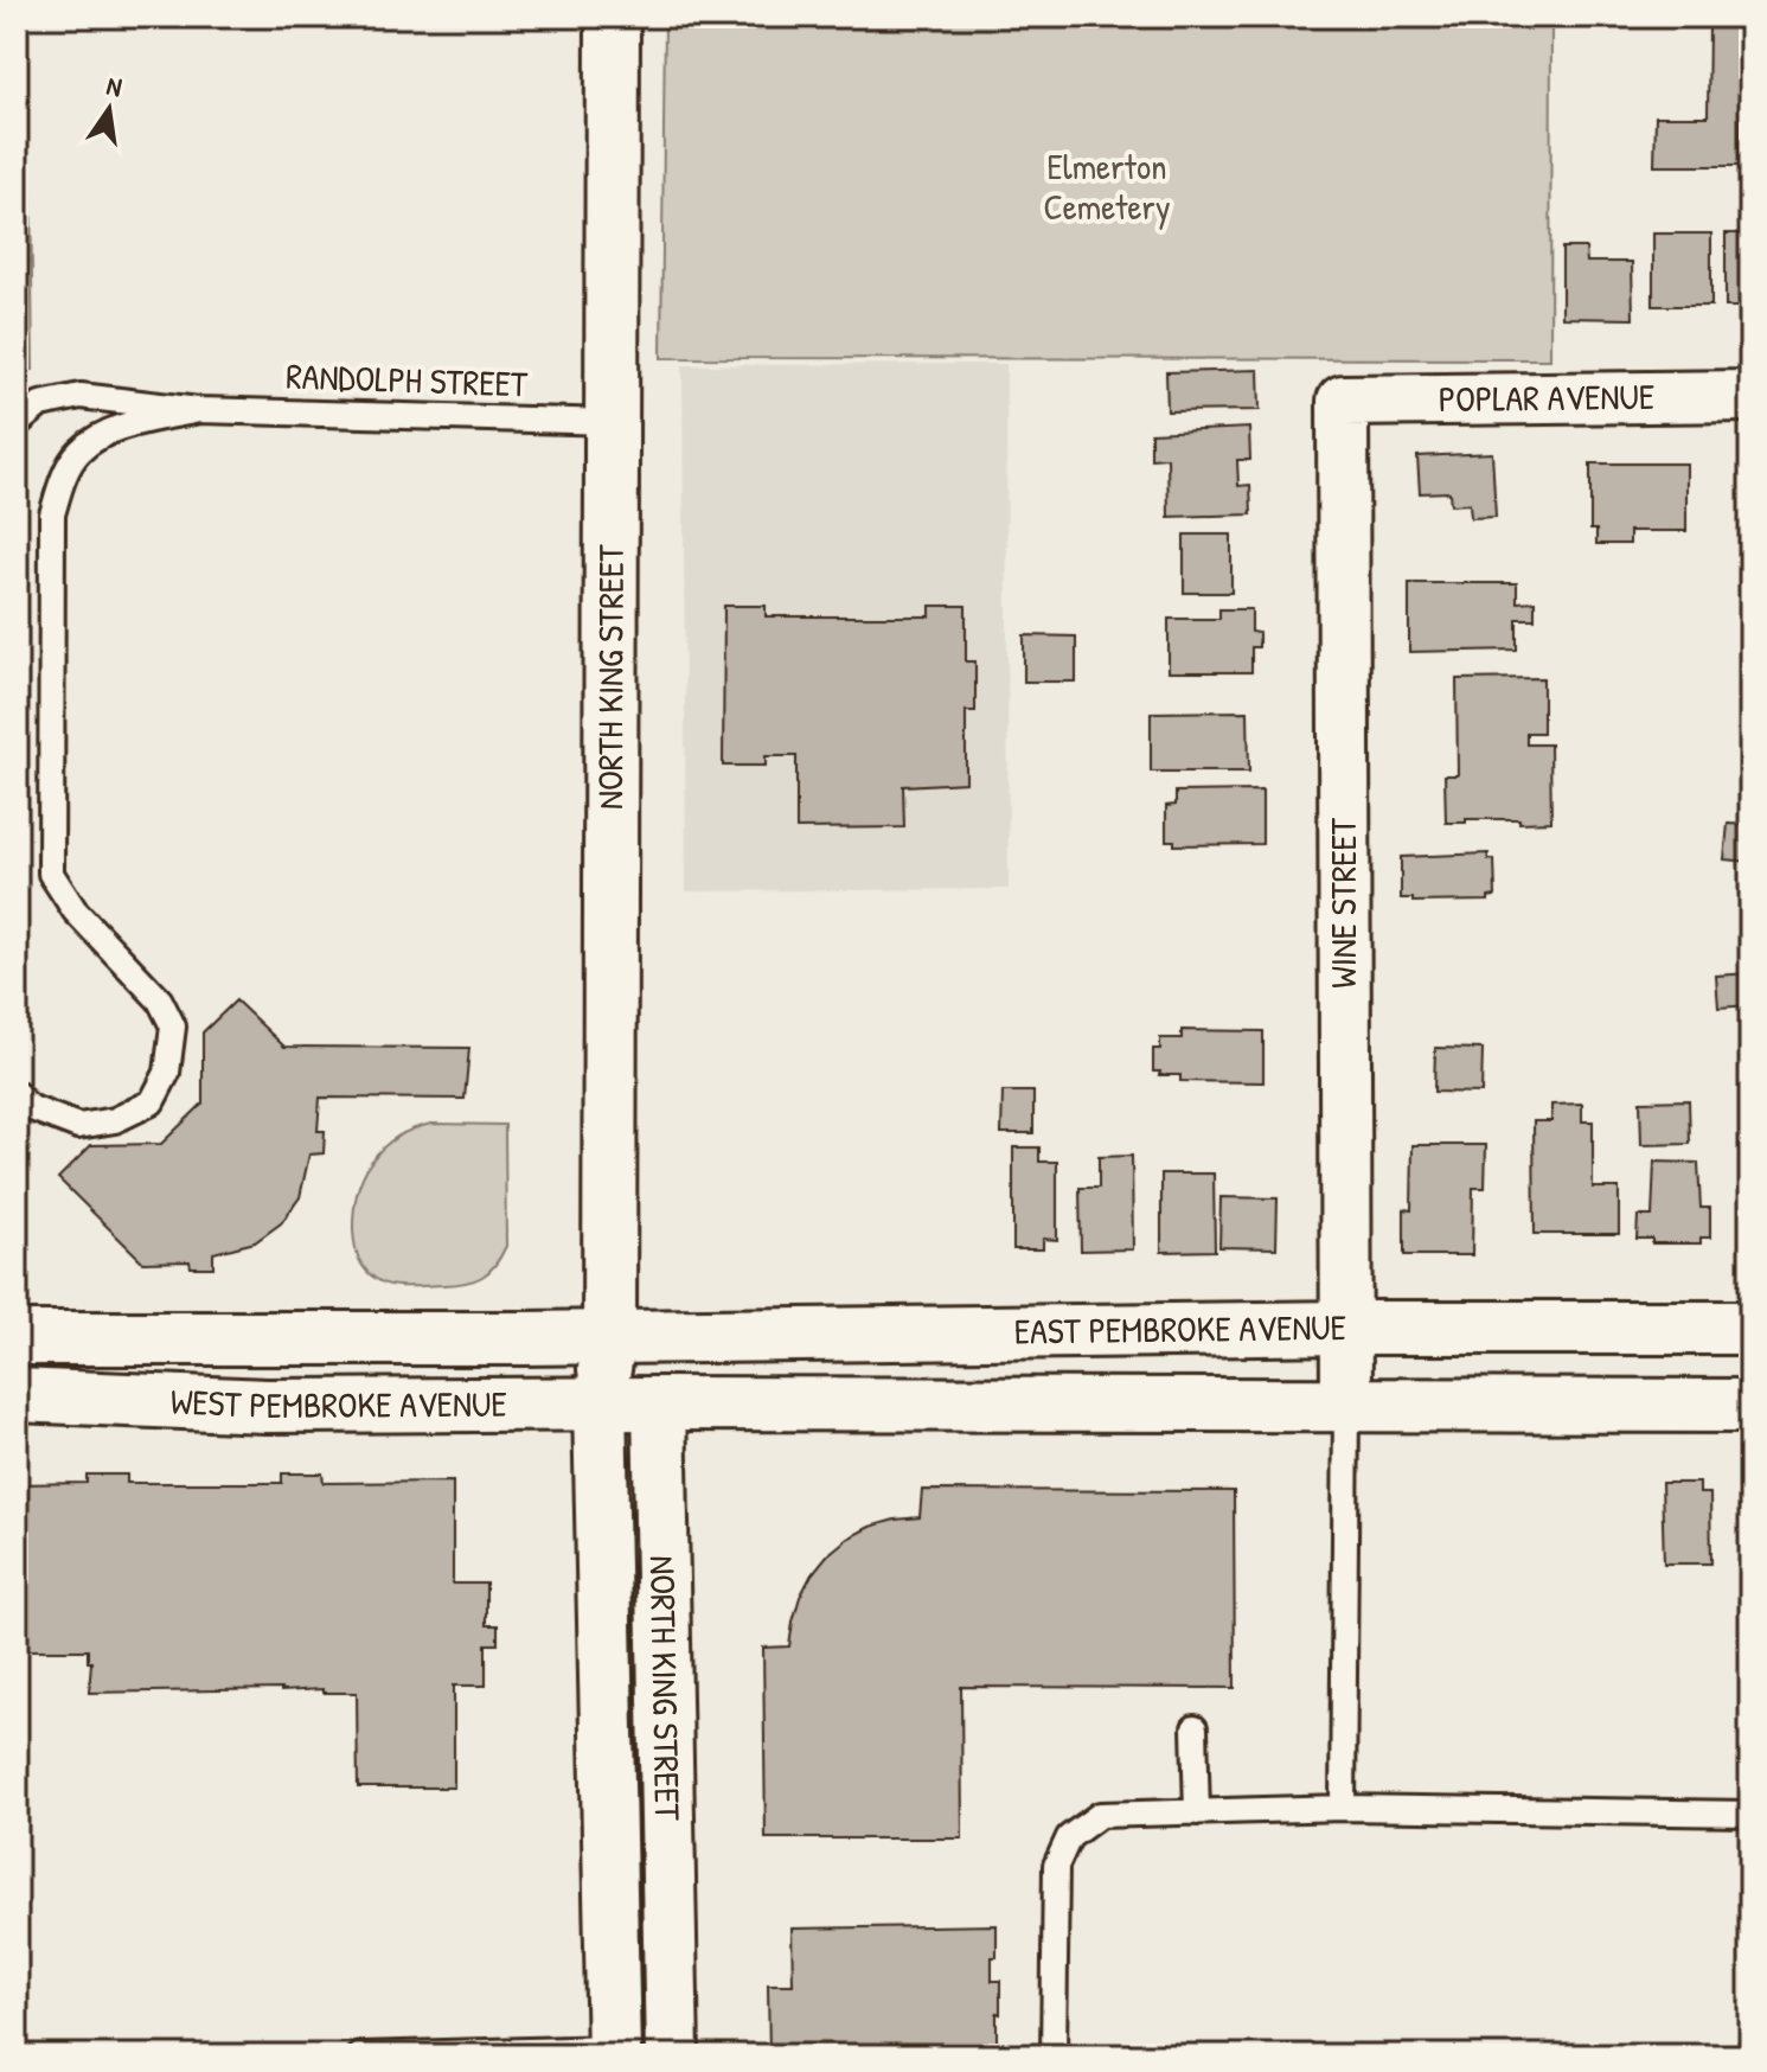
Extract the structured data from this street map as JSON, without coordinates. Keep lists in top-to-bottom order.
{
  "streets": {
    "main road": ["NORTH KING STREET", "EAST PEMBROKE AVENUE", "WEST PEMBROKE AVENUE"],
    "street": ["POPLAR AVENUE", "WINE STREET"],
    "lane": ["RANDOLPH STREET"]
  },
  "crossings": [
    ["RANDOLPH STREET", "NORTH KING STREET"],
    ["POPLAR AVENUE", "WINE STREET"],
    ["NORTH KING STREET", "EAST PEMBROKE AVENUE"],
    ["NORTH KING STREET", "WEST PEMBROKE AVENUE"],
    ["WINE STREET", "EAST PEMBROKE AVENUE"],
    ["EAST PEMBROKE AVENUE", "WEST PEMBROKE AVENUE"]
  ],
  "parks": ["Elmerton Cemetery"],
  "north": "top"
}
